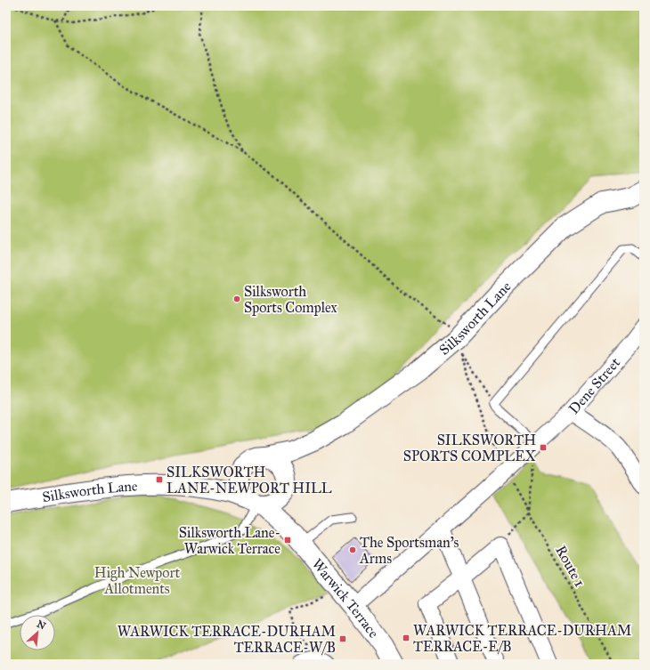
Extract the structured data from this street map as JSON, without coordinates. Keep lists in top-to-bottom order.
{
  "streets": {
    "street": ["Silksworth Lane", "Dene Street", "Warwick Terrace"],
    "path": ["Route 1"]
  },
  "crossings": [
    ["Silksworth Lane", "Warwick Terrace"]
  ],
  "parks": ["High Newport Allotments"],
  "places": {
    "other": ["Silksworth Sports Complex", "The Sportsman's Arms"],
    "transit": [
      "SILKSWORTH SPORTS COMPLEX",
      "SILKSWORTH LANE-NEWPORT HILL",
      "Silksworth Lane- Warwick Terrace",
      "WARWICK TERRACE-DURHAM TERRACE-E/B",
      "WARWICK TERRACE-DURHAM TERRACE-W/B"
    ]
  },
  "north": "top right"
}
